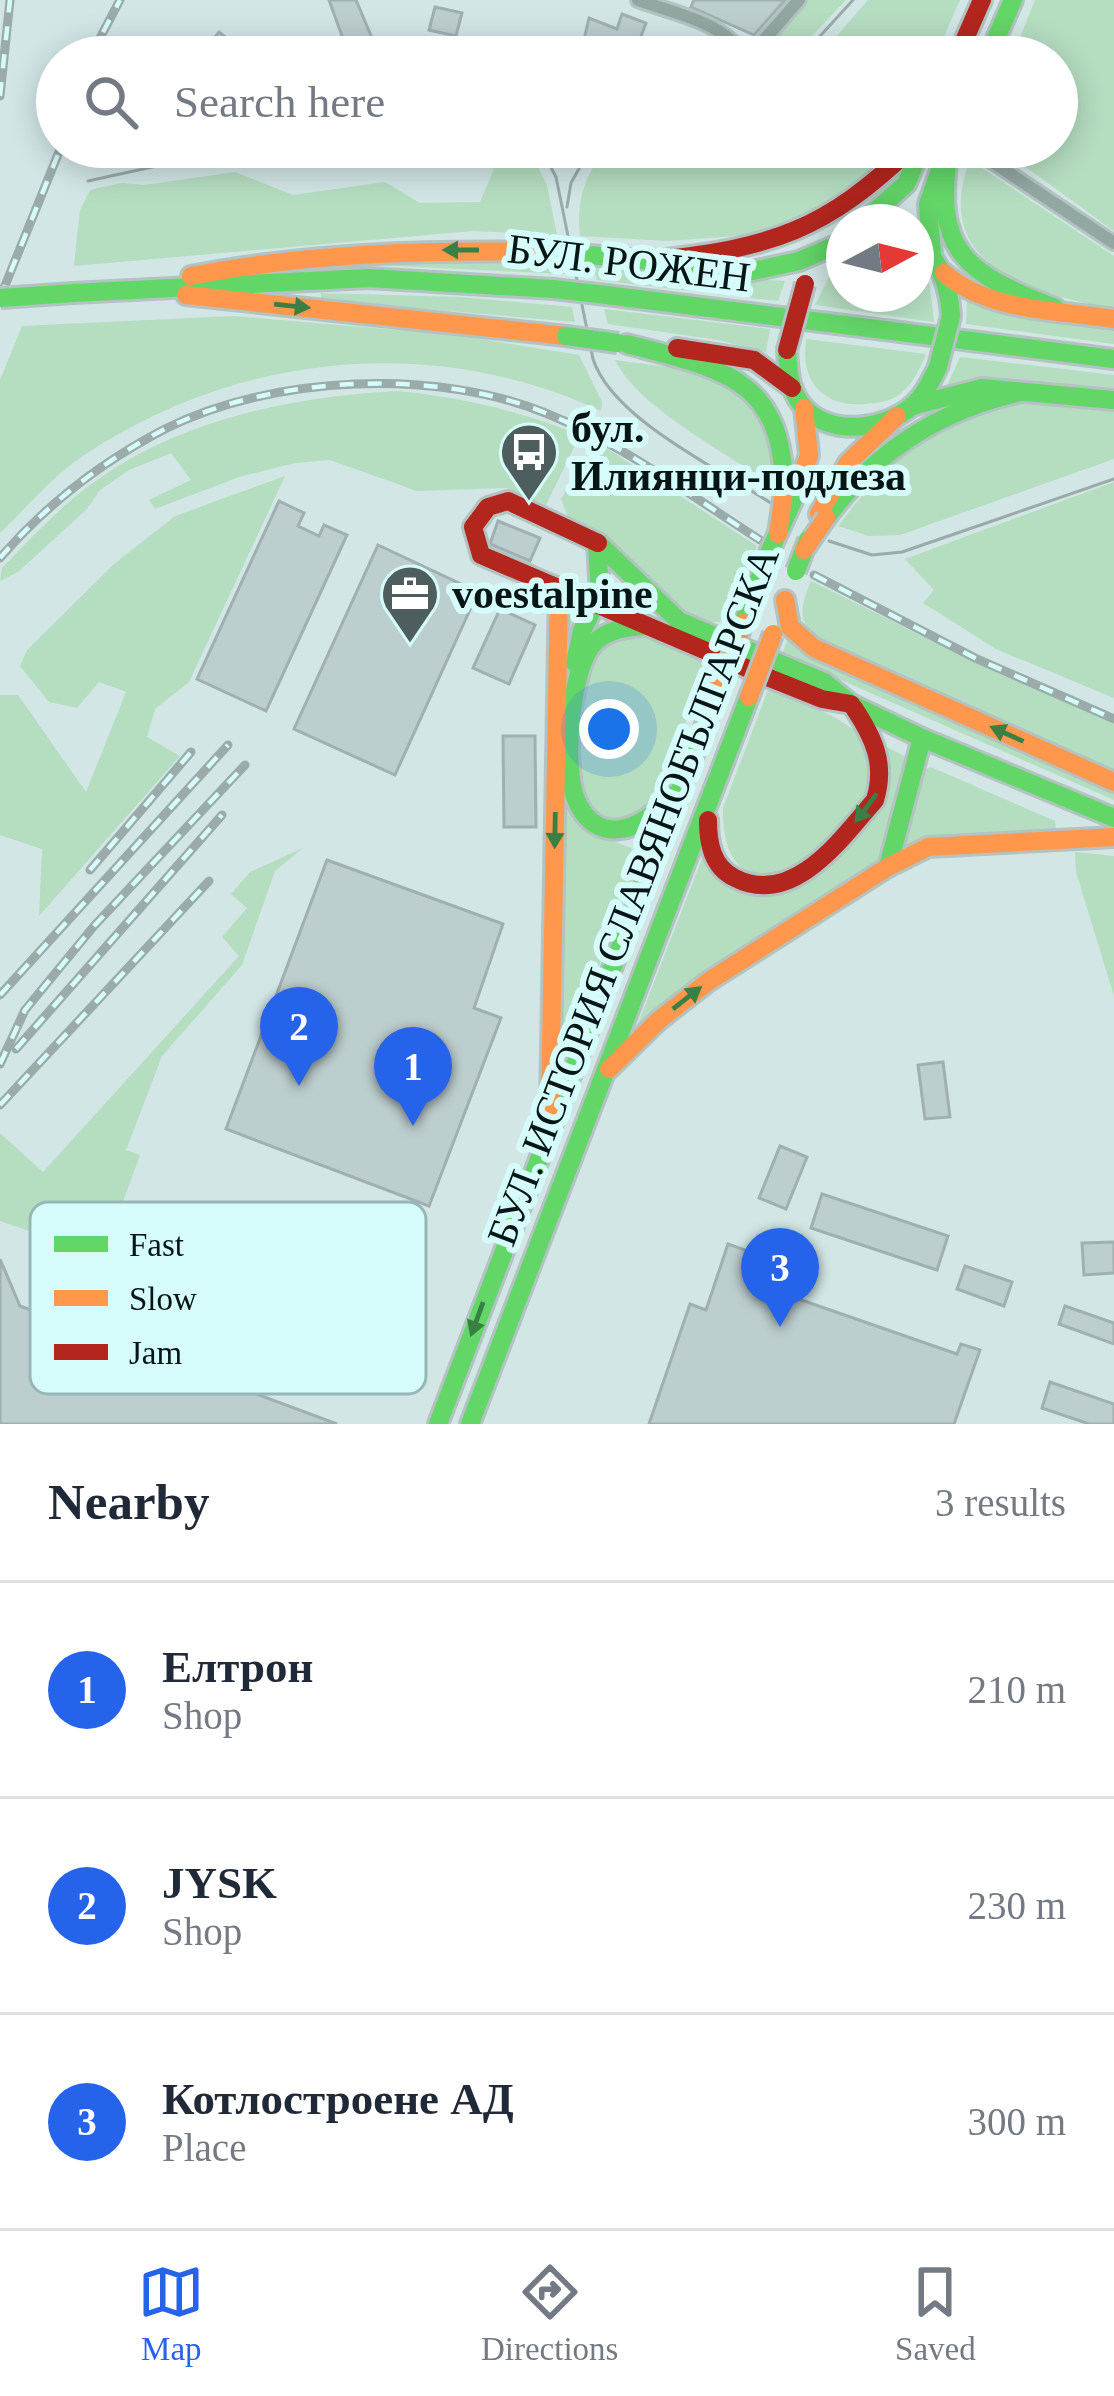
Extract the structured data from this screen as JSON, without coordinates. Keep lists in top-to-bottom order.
{
  "streets": {
    "main road": ["БУЛ. РОЖЕН", "БУЛ. ИСТОРИЯ СЛАВЯНОБЪЛГАРСКА"]
  },
  "places": {
    "bus stop": ["бул. Илиянци-подлеза"],
    "office": ["voestalpine"]
  },
  "legend": ["Fast", "Slow", "Jam"],
  "north": "right",
  "page": {
    "search": "Search here",
    "pins": ["2", "1", "3"],
    "heading": ["Nearby", "3 results"],
    "list": [
      {
        "mark": "1",
        "name": "Елтрон",
        "note": "Shop",
        "value": "210 m"
      },
      {
        "mark": "2",
        "name": "JYSK",
        "note": "Shop",
        "value": "230 m"
      },
      {
        "mark": "3",
        "name": "Котлостроене АД",
        "note": "Place",
        "value": "300 m"
      }
    ],
    "nav": ["Map", "Directions", "Saved"]
  }
}
